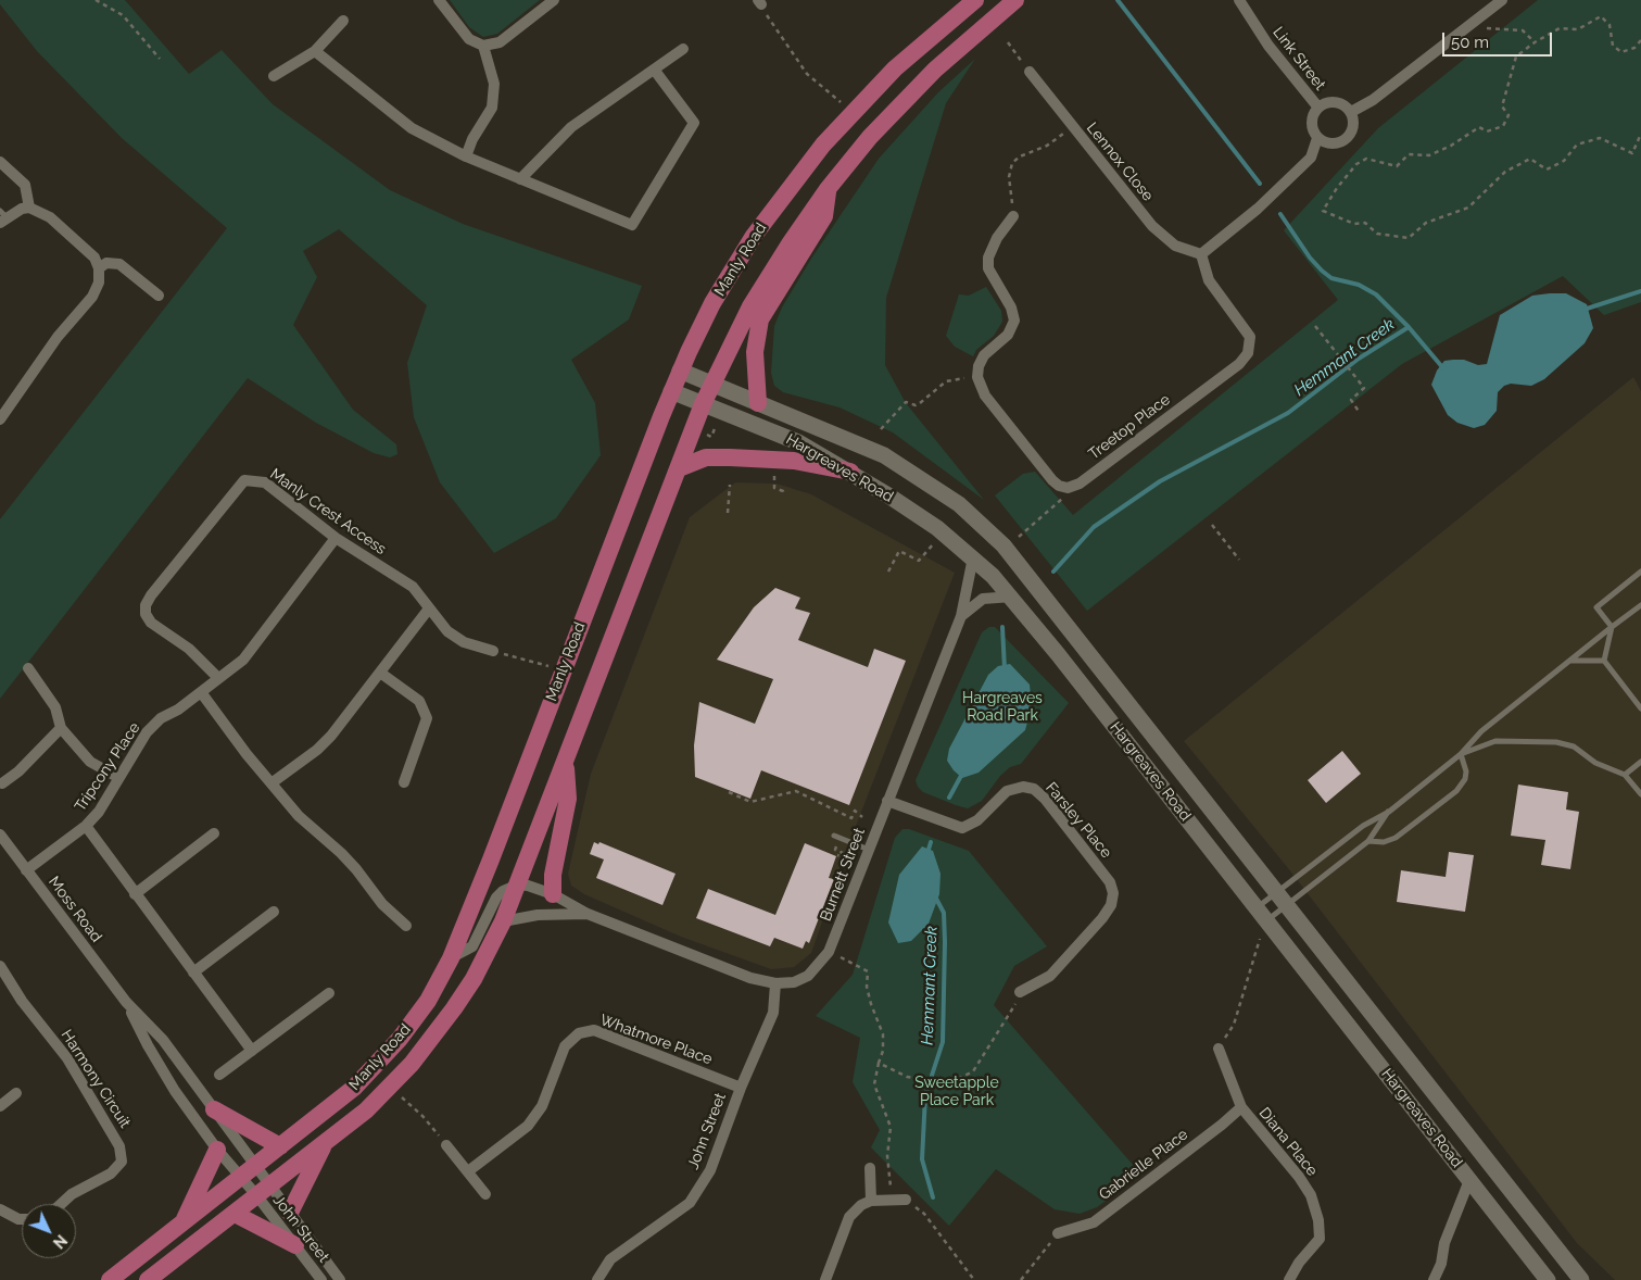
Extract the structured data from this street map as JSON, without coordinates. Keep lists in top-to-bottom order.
{
  "streets": {
    "main road": ["Manly Road", "Hargreaves Road"],
    "street": [
      "Link Street",
      "Lennox Close",
      "Treetop Place",
      "Manly Crest Access",
      "Tripcony Place",
      "Farsley Place",
      "Burnett Street",
      "Moss Road",
      "Whatmore Place",
      "Harmony Circuit",
      "John Street",
      "Diana Place",
      "Gabrielle Place"
    ]
  },
  "crossings": [
    ["Lennox Close", "Treetop Place"],
    ["Manly Road", "Hargreaves Road"],
    ["Manly Road", "Burnett Street"],
    ["Manly Road", "Moss Road"],
    ["Manly Road", "John Street"],
    ["Hargreaves Road", "Burnett Street"],
    ["Manly Crest Access", "Tripcony Place"],
    ["Tripcony Place", "Moss Road"],
    ["Farsley Place", "Burnett Street"],
    ["Burnett Street", "John Street"],
    ["Moss Road", "John Street"],
    ["Whatmore Place", "John Street"],
    ["Diana Place", "Gabrielle Place"]
  ],
  "water": ["Hemmant Creek"],
  "parks": ["Hargreaves Road Park", "Sweetapple Place Park"],
  "scale_bar": "50 m",
  "north": "bottom right"
}
